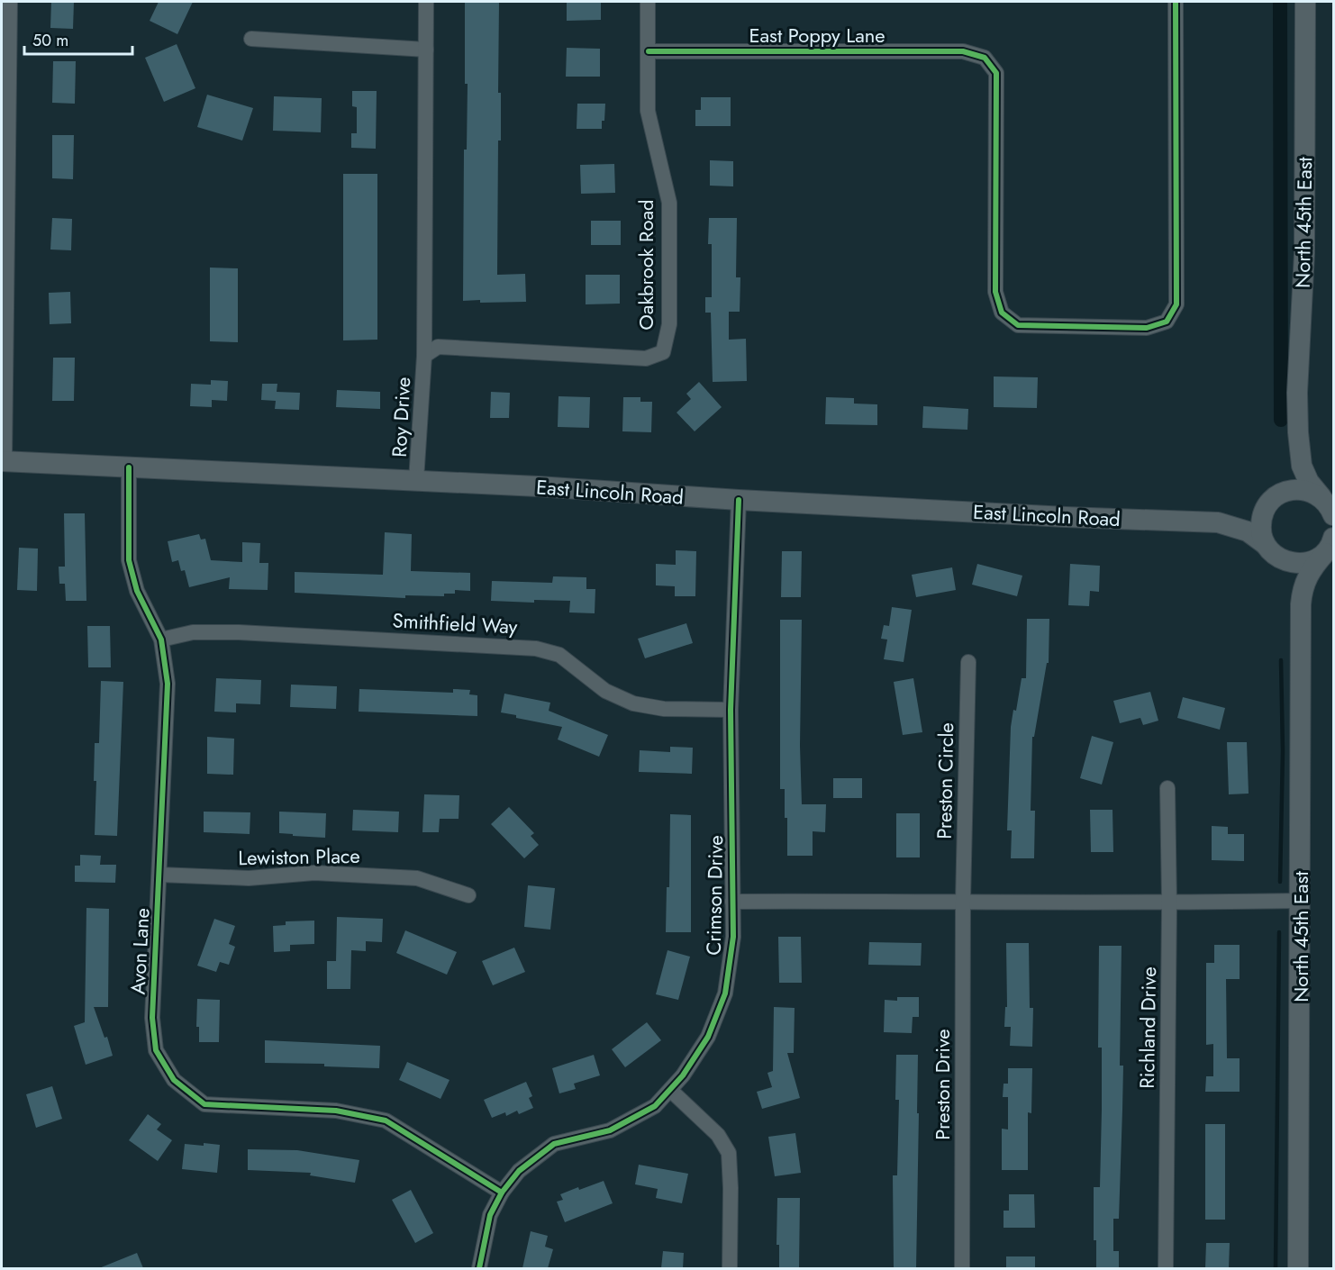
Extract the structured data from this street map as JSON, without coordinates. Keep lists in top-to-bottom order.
{
  "streets": {
    "main road": ["North 45th East", "East Lincoln Road"],
    "street": [
      "East Poppy Lane",
      "Oakbrook Road",
      "Roy Drive",
      "Smithfield Way",
      "Preston Circle",
      "Lewiston Place",
      "Crimson Drive",
      "Avon Lane",
      "Richland Drive",
      "Preston Drive"
    ]
  },
  "crossings": [
    ["East Poppy Lane", "Oakbrook Road"],
    ["North 45th East", "East Lincoln Road"],
    ["Oakbrook Road", "Roy Drive"],
    ["Roy Drive", "East Lincoln Road"],
    ["East Lincoln Road", "Crimson Drive"],
    ["East Lincoln Road", "Avon Lane"],
    ["Smithfield Way", "Crimson Drive"],
    ["Smithfield Way", "Avon Lane"],
    ["Preston Circle", "Preston Drive"],
    ["Lewiston Place", "Avon Lane"],
    ["Crimson Drive", "Avon Lane"]
  ],
  "scale_bar": "50 m"
}
